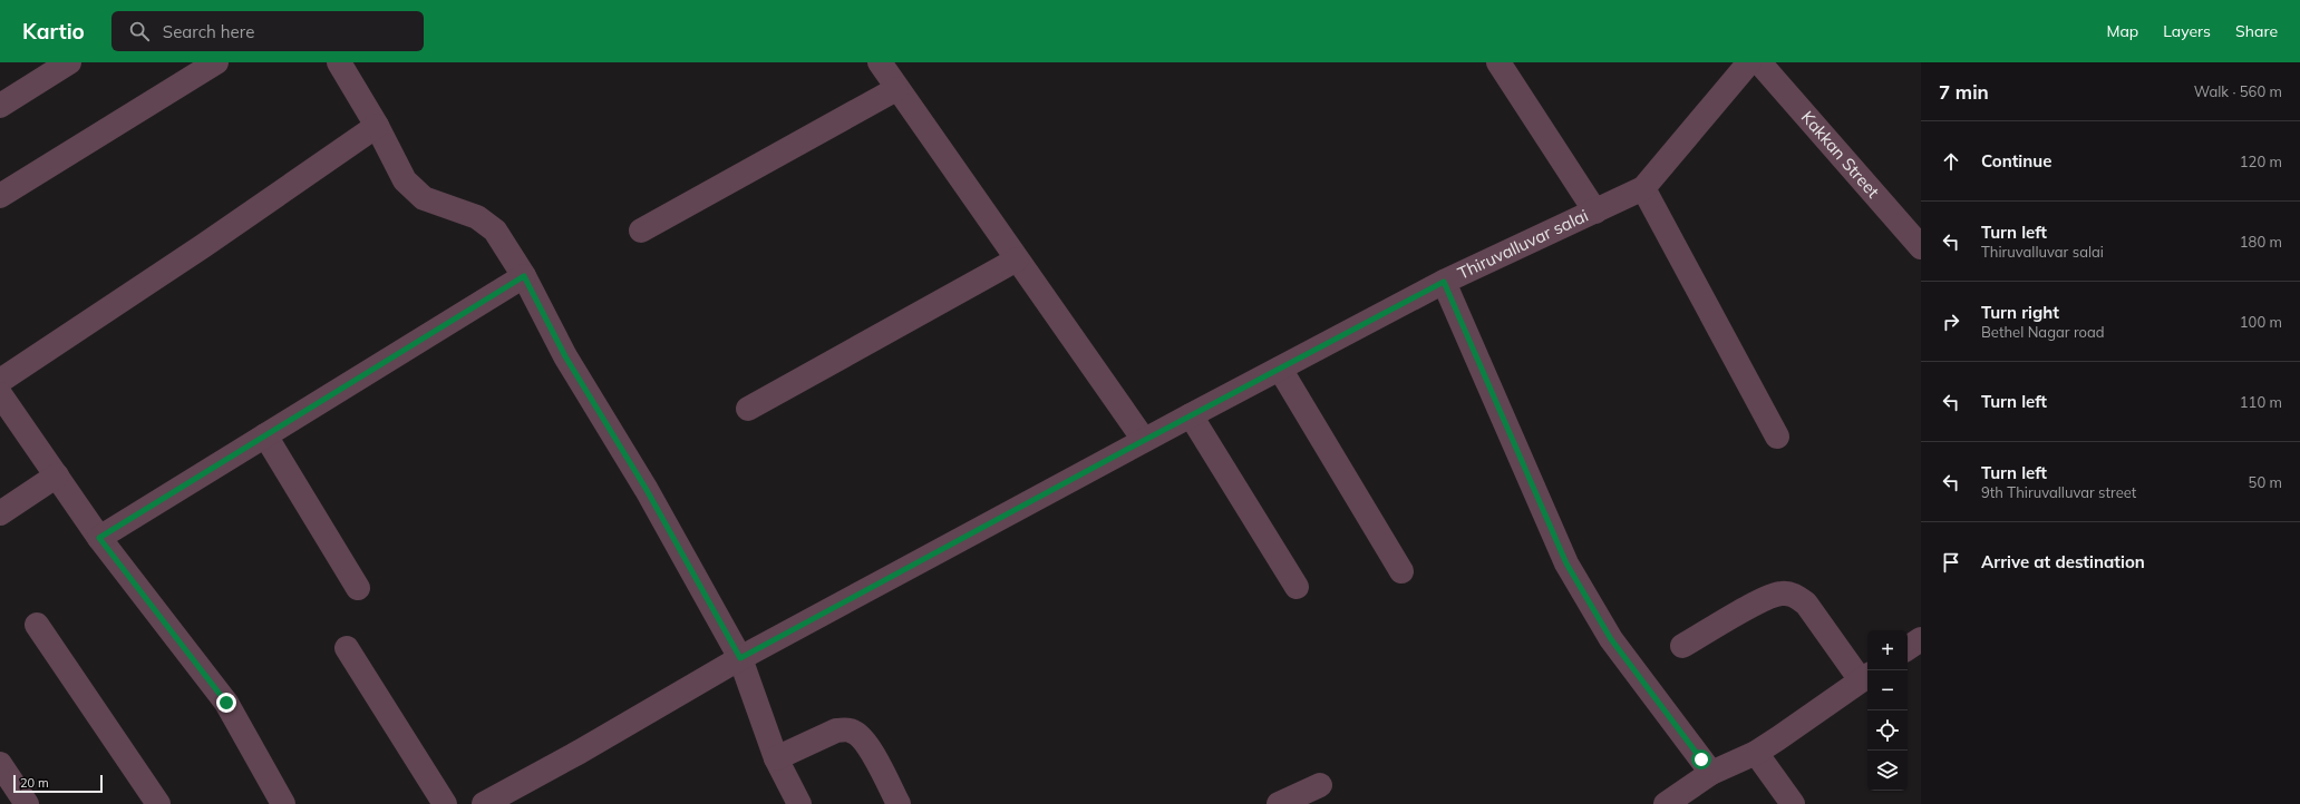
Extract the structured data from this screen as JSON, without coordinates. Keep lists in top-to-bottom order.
{
  "streets": {
    "street": ["Kakkan Street", "Thiruvalluvar salai"]
  },
  "scale_bar": "20 m",
  "page": {
    "header": "Kartio",
    "search": "Search here",
    "nav": ["Map", "Layers", "Share"],
    "heading": ["7 min", "Walk · 560 m"],
    "list": [
      ["Continue", "120 m"],
      ["Turn left", "Thiruvalluvar salai", "180 m"],
      ["Turn right", "Bethel Nagar road", "100 m"],
      ["Turn left", "110 m"],
      ["Turn left", "9th Thiruvalluvar street", "50 m"],
      "Arrive at destination"
    ],
    "map_buttons": ["+", "−"],
    "scale": "20 m"
  }
}
